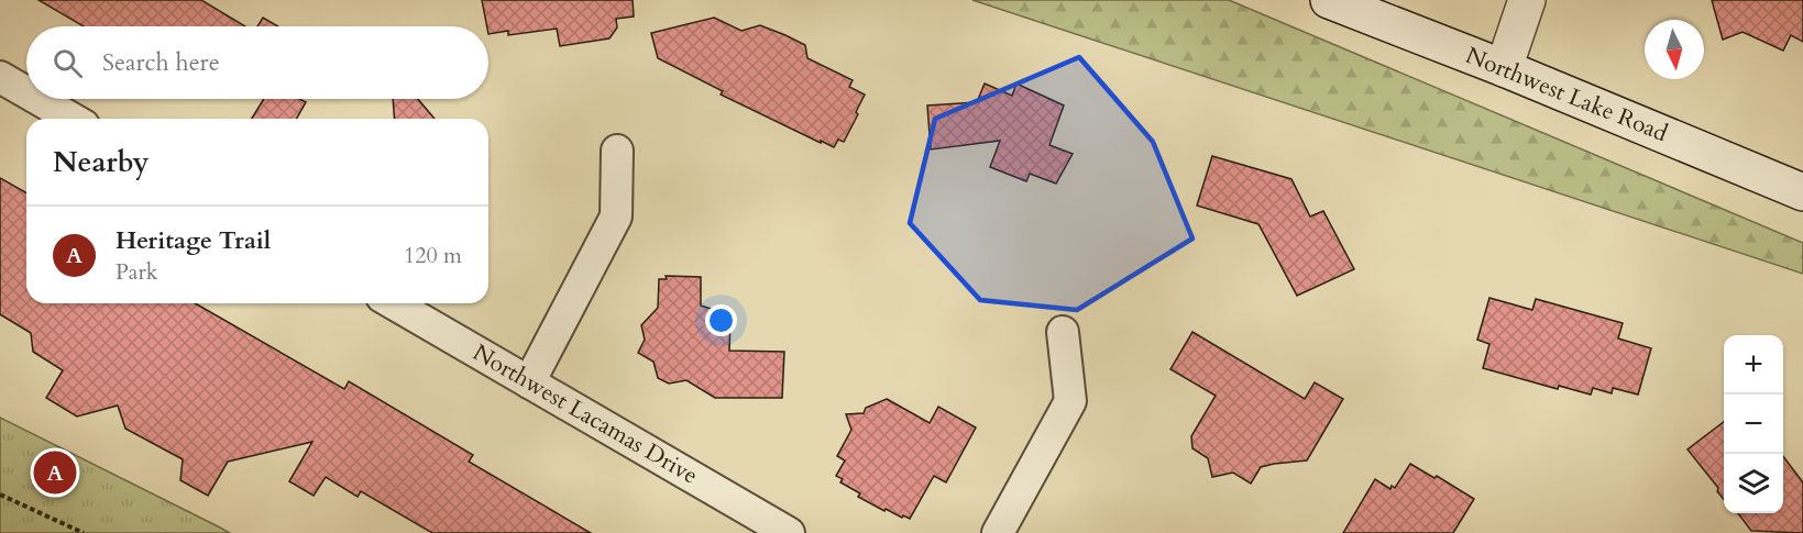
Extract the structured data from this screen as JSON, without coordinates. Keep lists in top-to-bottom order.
{
  "streets": {
    "main road": ["Northwest Lake Road"],
    "street": ["Northwest Lacamas Drive"]
  },
  "north": "bottom",
  "page": {
    "search": "Search here",
    "heading": "Nearby",
    "list": [
      {
        "mark": "A",
        "name": "Heritage Trail",
        "note": "Park",
        "value": "120 m"
      }
    ],
    "map_buttons": ["+", "−"],
    "pins": "A"
  }
}
